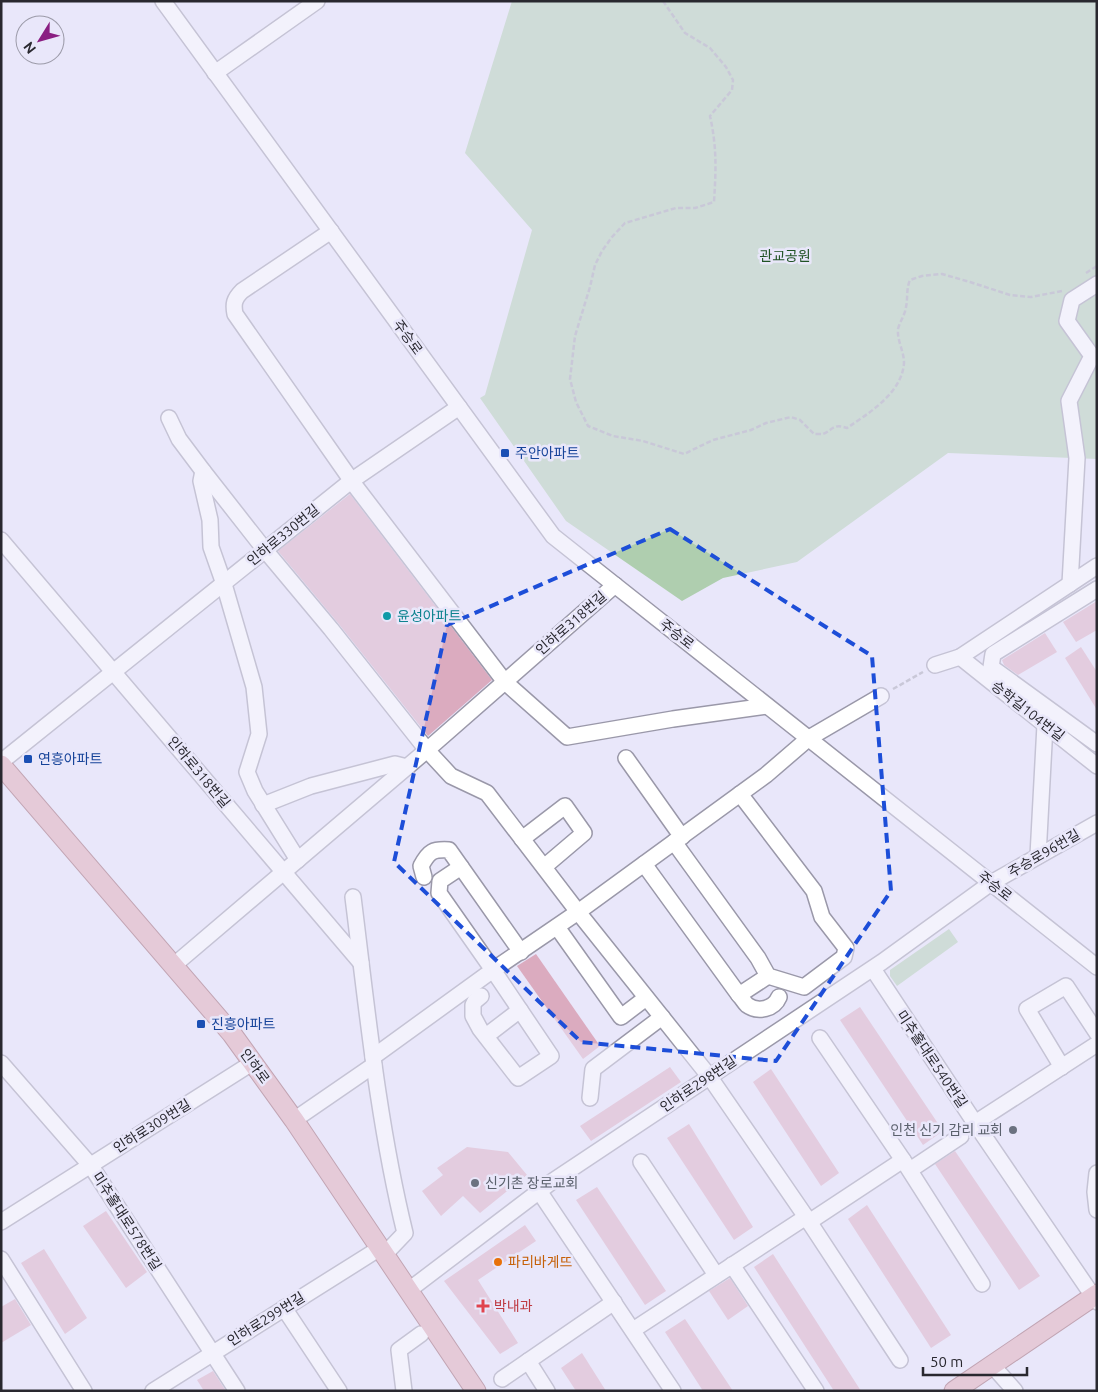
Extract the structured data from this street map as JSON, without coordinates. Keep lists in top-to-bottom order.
{
  "streets": {
    "main road": ["인하로"],
    "street": [
      "주승로",
      "인하로330번길",
      "인하로318번길",
      "승학길104번길",
      "주승로96번길",
      "미추홀대로540번길",
      "인하로298번길",
      "인하로309번길",
      "미추홀대로578번길",
      "인하로299번길"
    ]
  },
  "crossings": [
    ["주승로", "인하로330번길"],
    ["주승로", "인하로318번길"],
    ["주승로", "주승로96번길"],
    ["주승로", "인하로298번길"],
    ["인하로330번길", "인하로318번길"],
    ["인하로330번길", "인하로"],
    ["인하로318번길", "인하로"],
    ["주승로96번길", "인하로298번길"],
    ["미추홀대로540번길", "인하로298번길"],
    ["인하로", "인하로298번길"],
    ["인하로", "인하로309번길"],
    ["인하로", "인하로299번길"],
    ["인하로309번길", "미추홀대로578번길"],
    ["미추홀대로578번길", "인하로299번길"]
  ],
  "parks": ["관교공원"],
  "places": {
    "transit": ["주안아파트", "연흥아파트", "진흥아파트"],
    "other": [
      "윤성아파트",
      "인천 신기 감리 교회",
      "신기촌 장로교회",
      "파리바게뜨"
    ],
    "health": ["박내과"]
  },
  "scale_bar": "50 m",
  "north": "bottom left"
}
